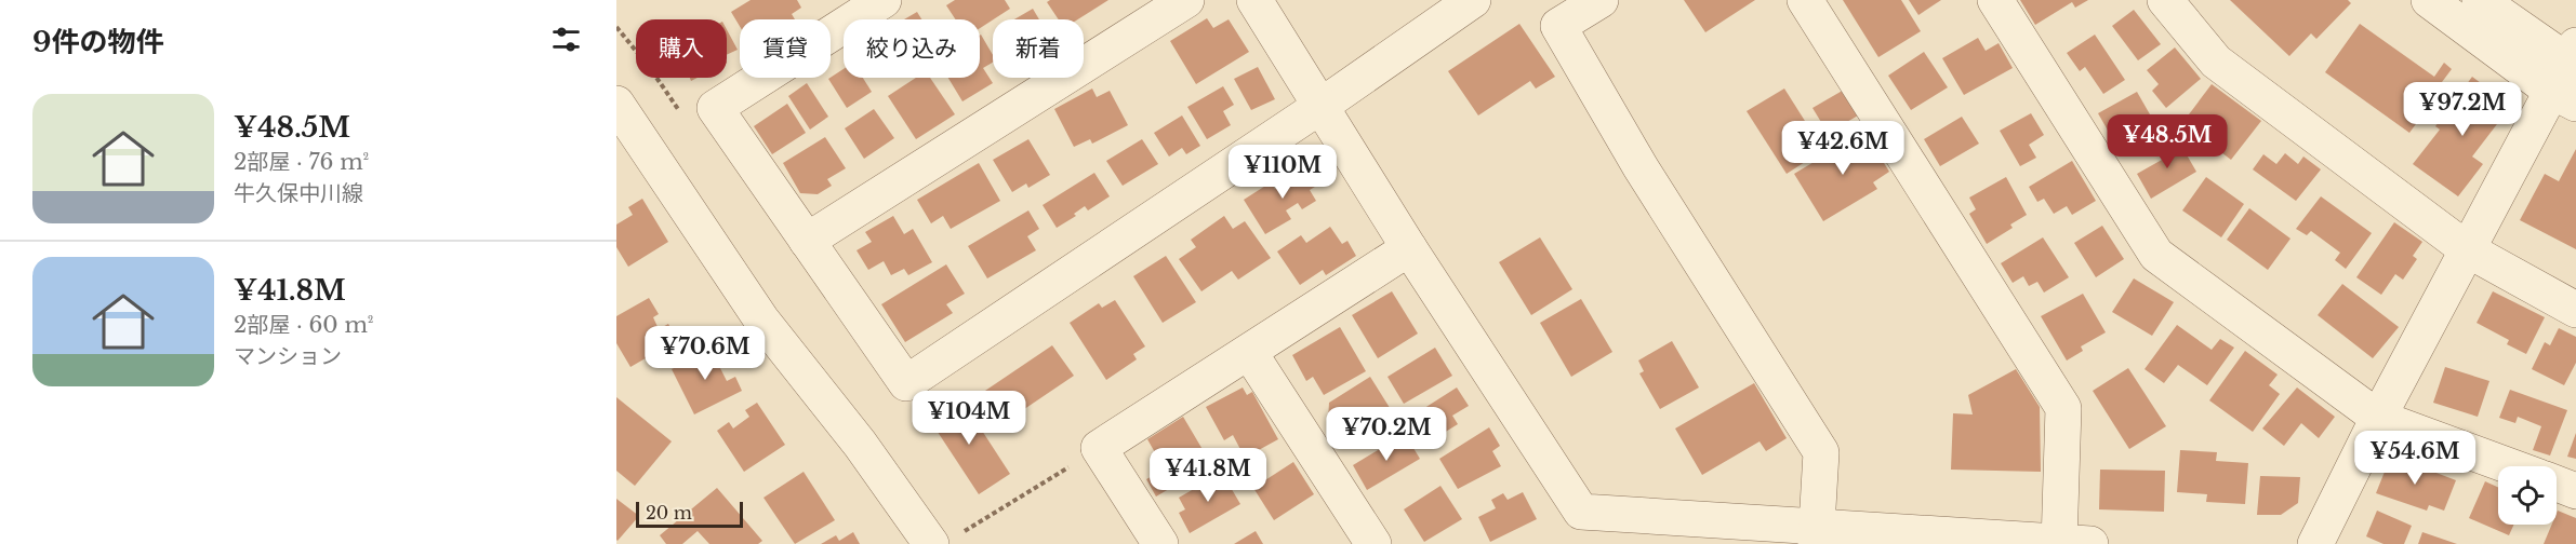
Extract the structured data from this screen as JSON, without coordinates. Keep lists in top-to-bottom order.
{
  "scale_bar": "20 m",
  "page": {
    "heading": "9件の物件",
    "chip": [
      "購入",
      "賃貸",
      "絞り込み",
      "新着"
    ],
    "list": [
      {
        "name": "¥48.5M",
        "note": "2部屋 · 76 m² · 牛久保中川線"
      },
      {
        "name": "¥41.8M",
        "note": "2部屋 · 60 m² · マンション"
      }
    ],
    "price": [
      "¥97.2M",
      "¥48.5M",
      "¥42.6M",
      "¥110M",
      "¥70.6M",
      "¥104M",
      "¥70.2M",
      "¥54.6M",
      "¥41.8M"
    ],
    "scale": "20 m"
  }
}
